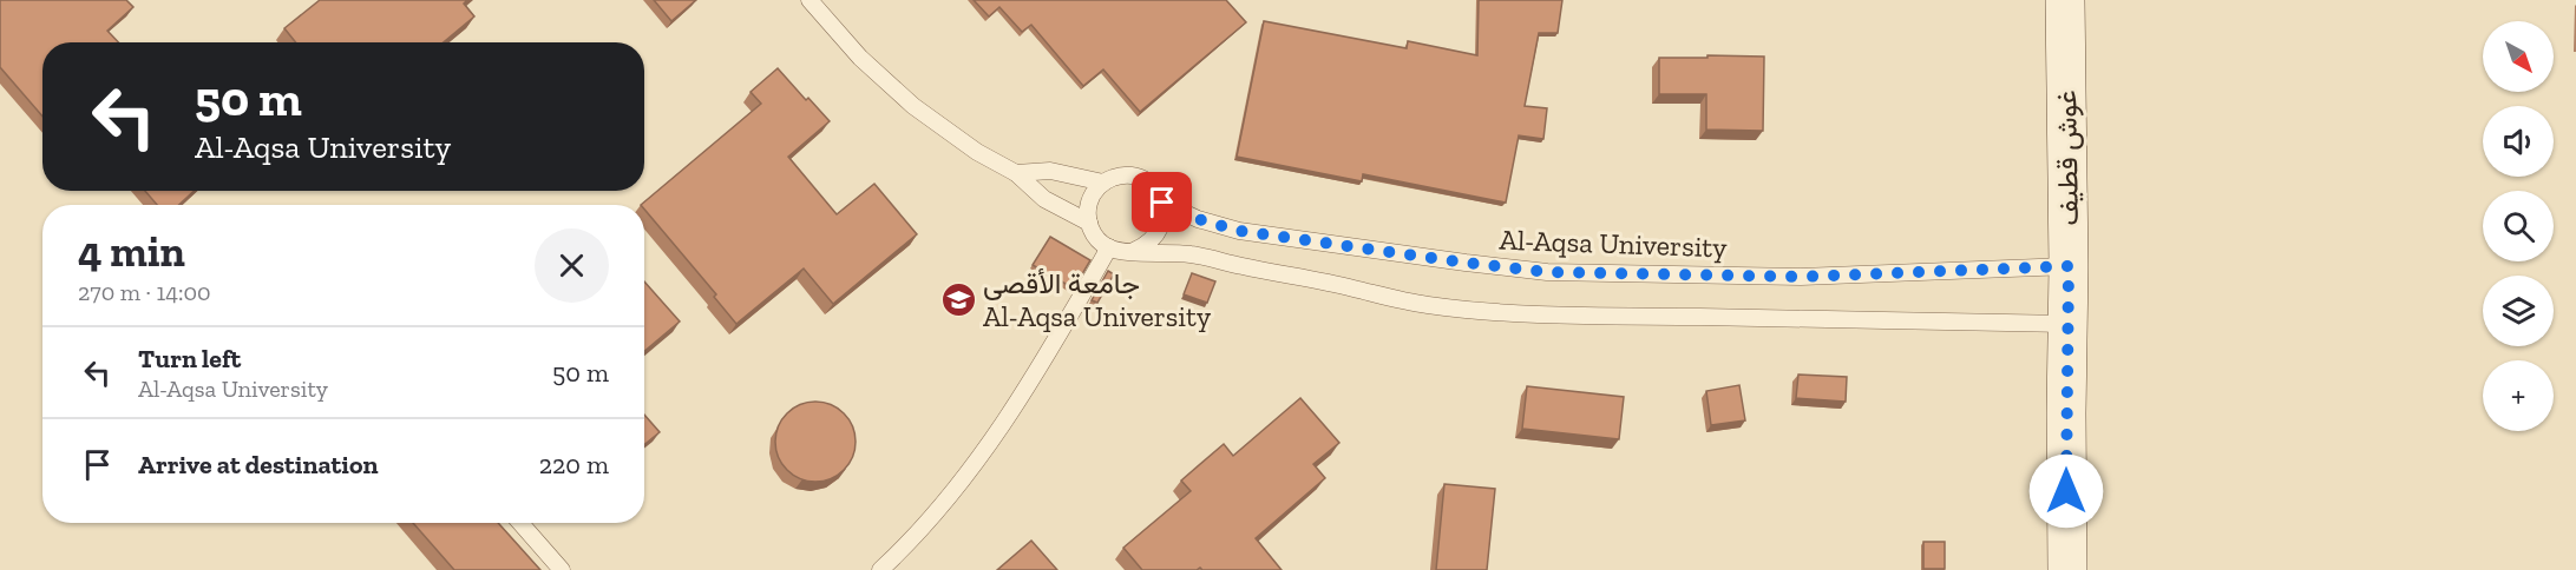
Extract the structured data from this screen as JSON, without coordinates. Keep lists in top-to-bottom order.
{
  "streets": {
    "main road": ["غوش قطيف"],
    "lane": ["Al-Aqsa University"]
  },
  "crossings": [
    ["غوش قطيف", "Al-Aqsa University"]
  ],
  "places": {
    "school or university": ["جامعة الأقصى Al-Aqsa University"]
  },
  "north": "bottom right",
  "page": {
    "map_buttons": "+",
    "turn": ["50 m", "Al-Aqsa University"],
    "heading": ["4 min", "270 m · 14:00"],
    "list": [
      {
        "name": "Turn left",
        "note": "Al-Aqsa University",
        "value": "50 m"
      },
      {
        "name": "Arrive at destination",
        "value": "220 m"
      }
    ]
  }
}
